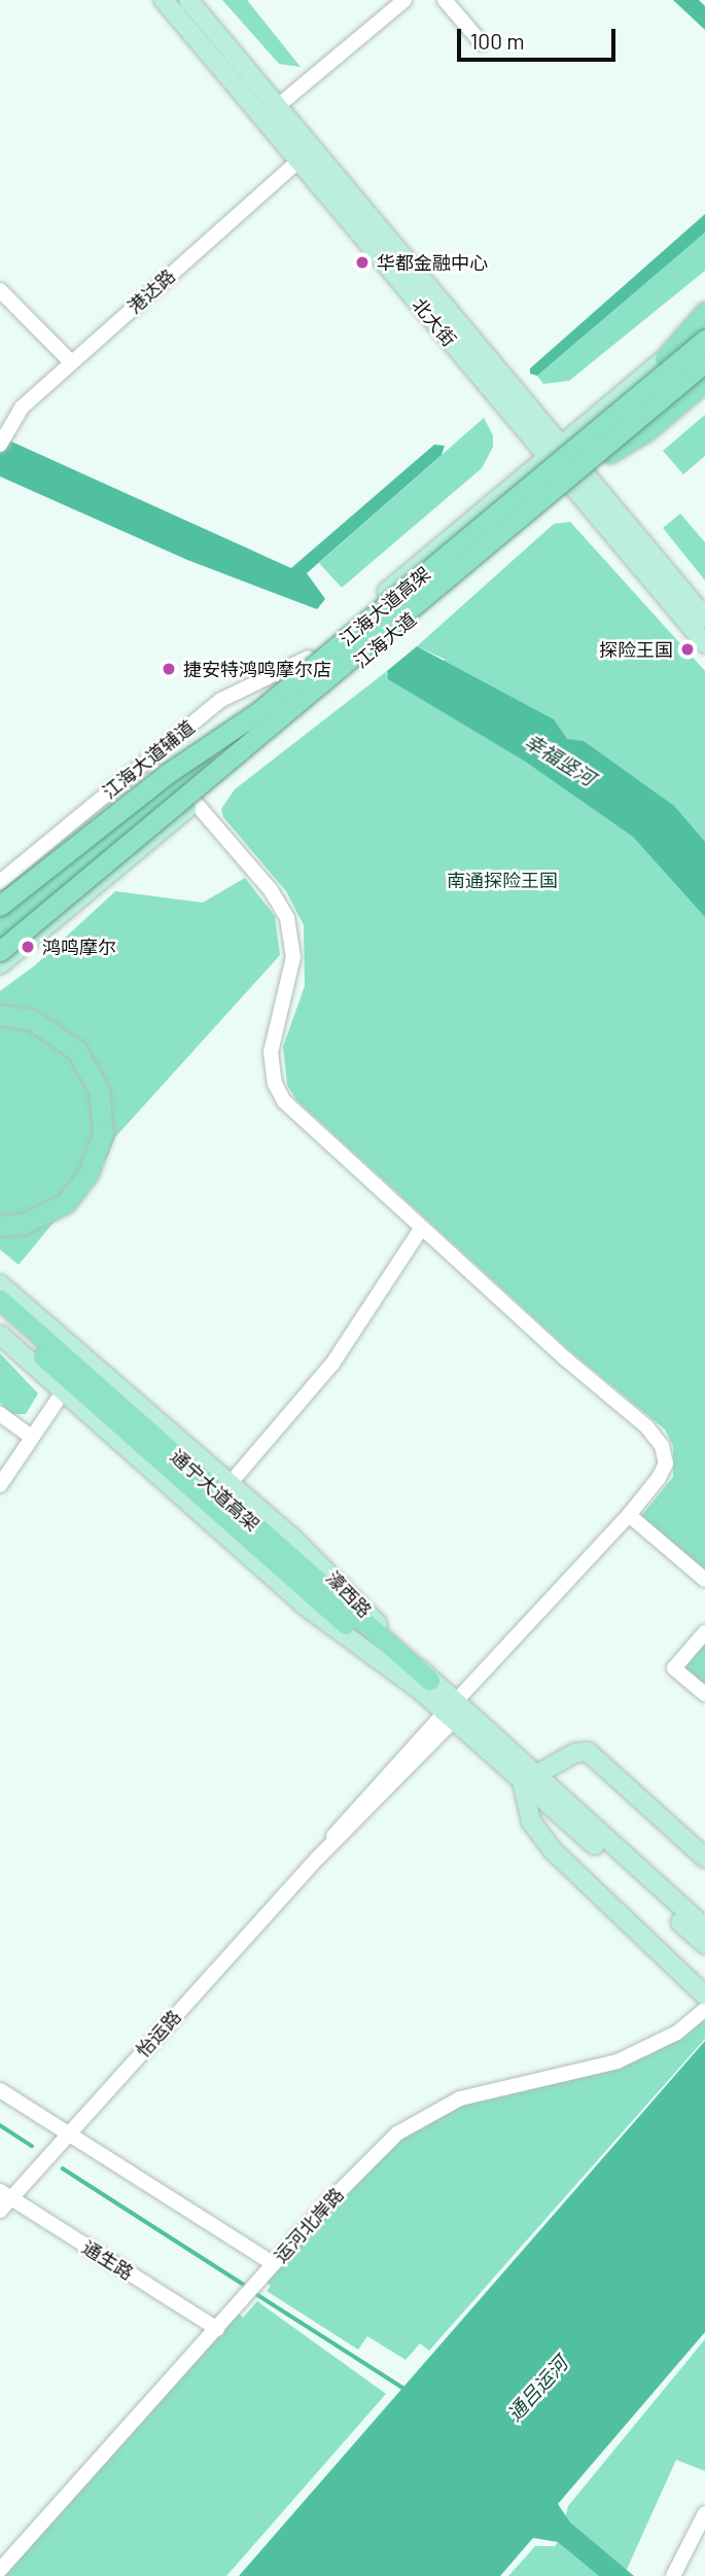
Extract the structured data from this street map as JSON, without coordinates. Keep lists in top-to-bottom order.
{
  "streets": {
    "highway": ["江海大道高架", "通宁大道高架"],
    "main road": ["北大街", "江海大道", "濠西路"],
    "street": [
      "港达路",
      "江海大道辅道",
      "怡运路",
      "运河北岸路",
      "通生路"
    ]
  },
  "crossings": [
    ["港达路", "北大街"],
    ["北大街", "江海大道"],
    ["江海大道", "江海大道辅道"],
    ["江海大道", "怡运路"],
    ["通宁大道高架", "濠西路"],
    ["濠西路", "怡运路"],
    ["怡运路", "通生路"],
    ["运河北岸路", "通生路"]
  ],
  "water": ["幸福竖河", "通吕运河"],
  "parks": ["南通探险王国"],
  "places": [
    "华都金融中心",
    "探险王国",
    "捷安特鸿鸣摩尔店",
    "鸿鸣摩尔"
  ],
  "scale_bar": "100 m"
}
